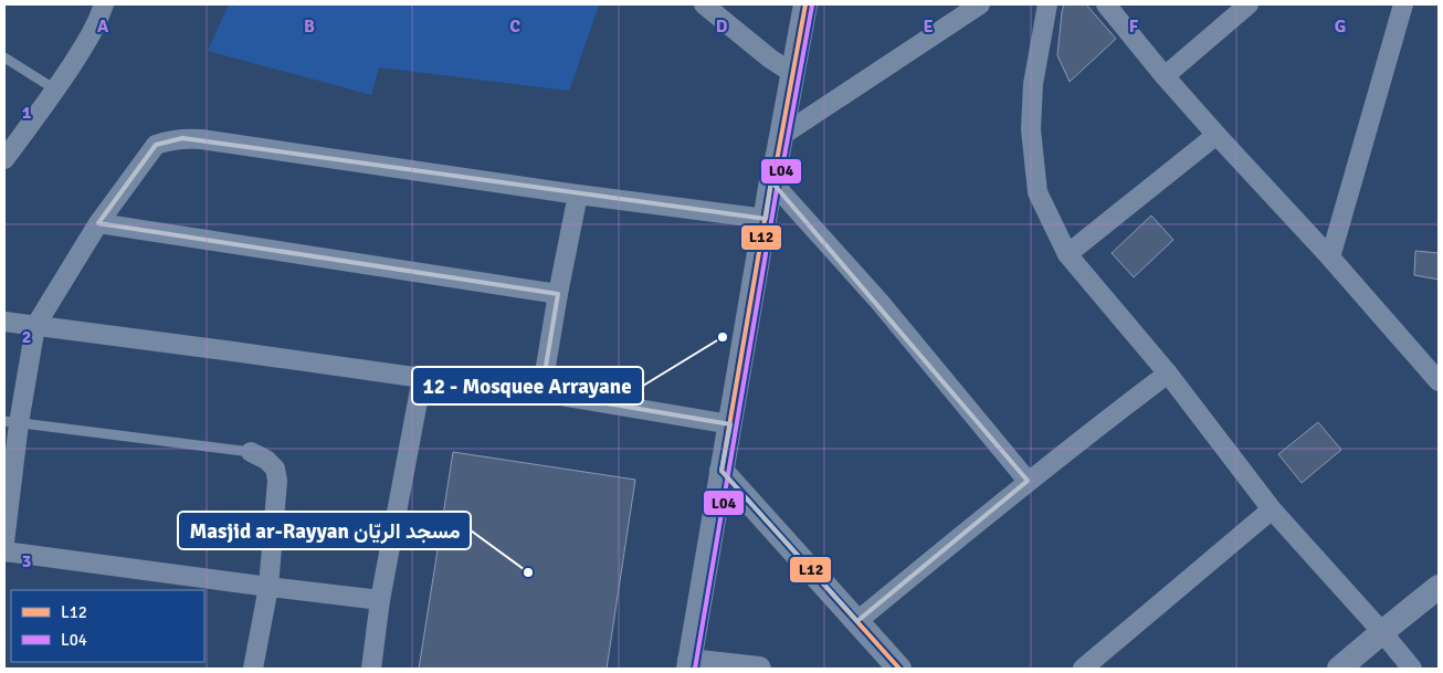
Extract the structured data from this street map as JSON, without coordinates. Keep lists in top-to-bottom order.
{
  "places": ["12 - Mosquee Arrayane", "Masjid ar-Rayyan مسجد الريّان"],
  "lines": ["transit line L12", "transit line L04"],
  "legend": ["L12", "L04"],
  "grid": {
    "columns": [
      "A",
      "B",
      "C",
      "D",
      "E",
      "F",
      "G"
    ],
    "rows": ["1", "2", "3"]
  }
}
